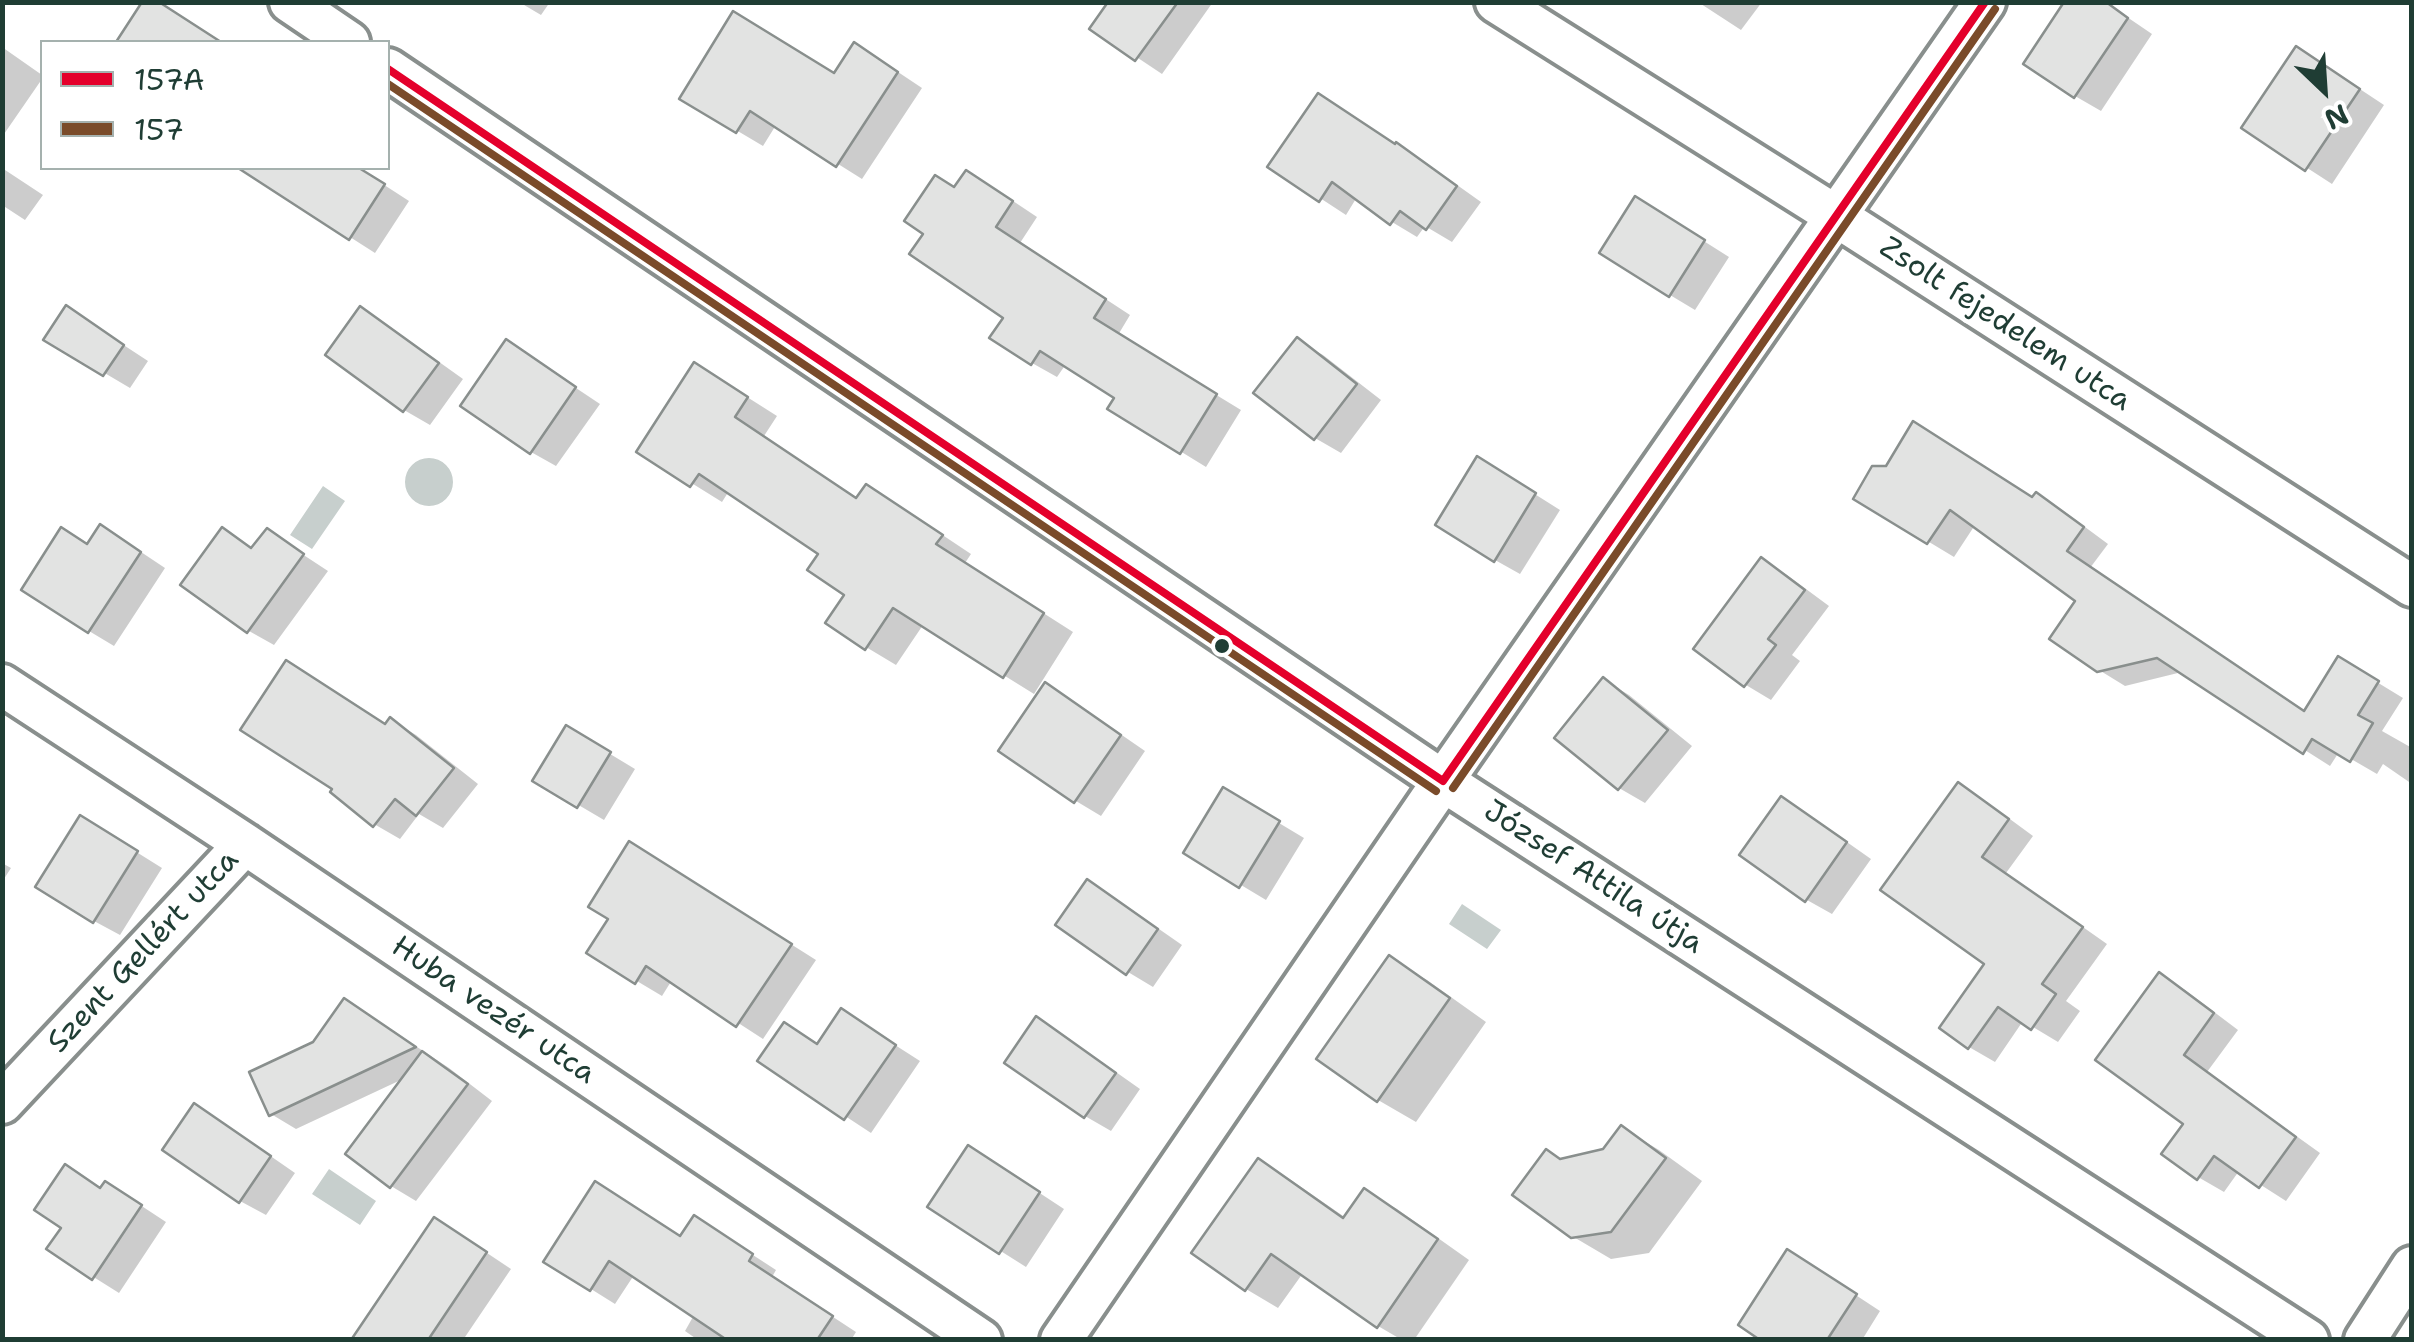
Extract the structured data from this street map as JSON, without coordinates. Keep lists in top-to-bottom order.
{
  "streets": {
    "street": [
      "Zsolt fejedelem utca",
      "József Attila útja",
      "Szent Gellért utca",
      "Huba vezér utca"
    ]
  },
  "crossings": [
    ["Szent Gellért utca", "Huba vezér utca"]
  ],
  "lines": ["transit line 157A", "transit line 157"],
  "legend": ["157A", "157"],
  "north": "bottom right"
}
